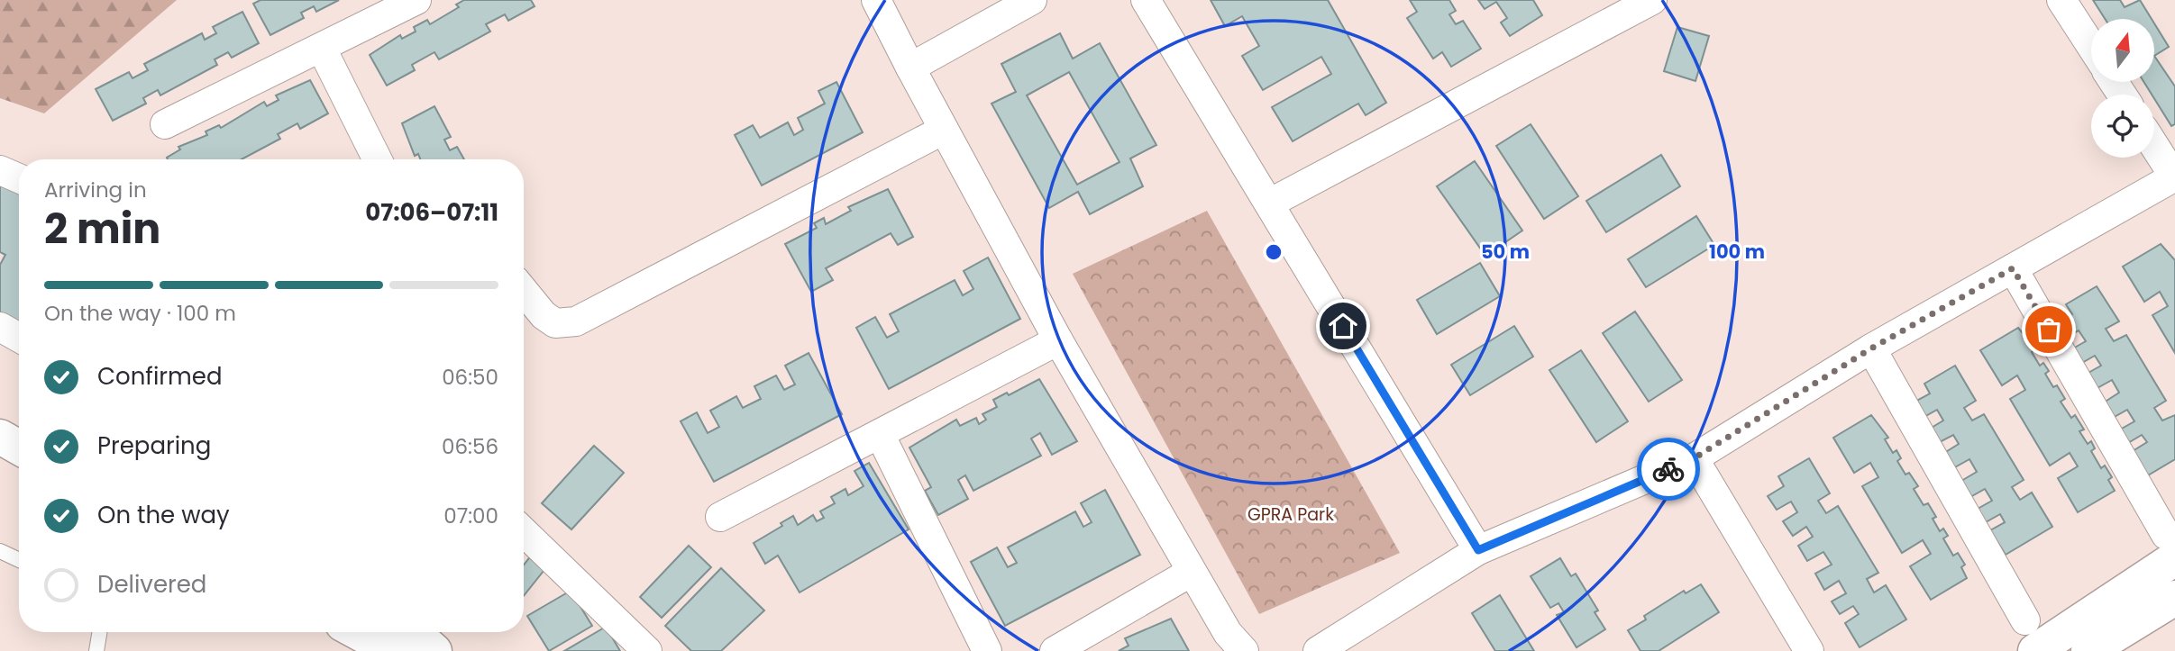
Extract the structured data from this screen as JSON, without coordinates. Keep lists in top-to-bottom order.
{
  "parks": ["GPRA Park"],
  "north": "top",
  "page": {
    "heading": ["2 min", "Arriving in", "07:06–07:11"],
    "bar": "On the way · 100 m",
    "list": [
      ["Confirmed", "06:50"],
      ["Preparing", "06:56"],
      ["On the way", "07:00"],
      "Delivered"
    ]
  },
  "rings": ["50 m", "100 m"]
}
